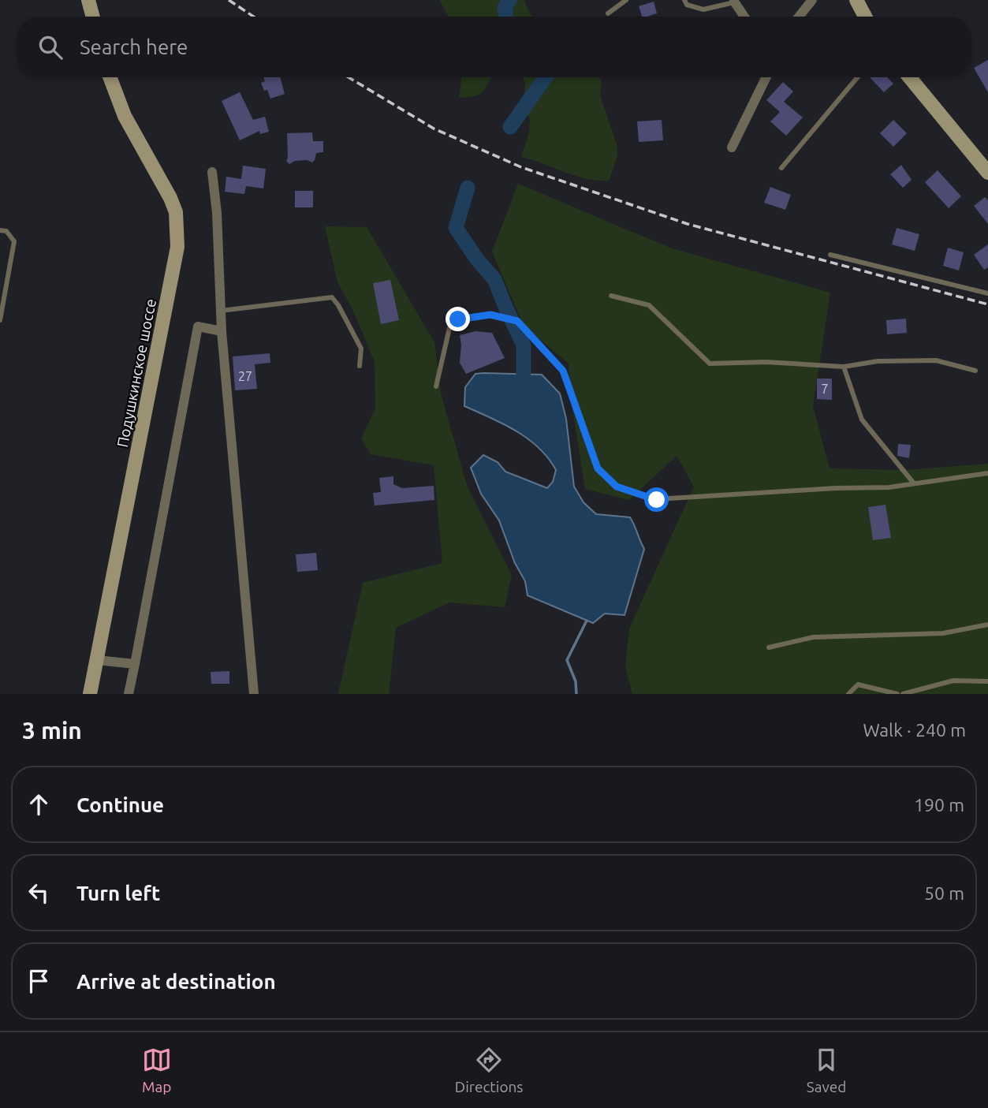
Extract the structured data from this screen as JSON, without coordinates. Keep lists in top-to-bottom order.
{
  "streets": {
    "main road": ["Подушкинское шоссе"]
  },
  "house_numbers": ["27", "7"],
  "page": {
    "search": "Search here",
    "heading": ["3 min", "Walk · 240 m"],
    "list": [
      ["Continue", "190 m"],
      ["Turn left", "50 m"],
      "Arrive at destination"
    ],
    "nav": ["Map", "Directions", "Saved"]
  }
}
